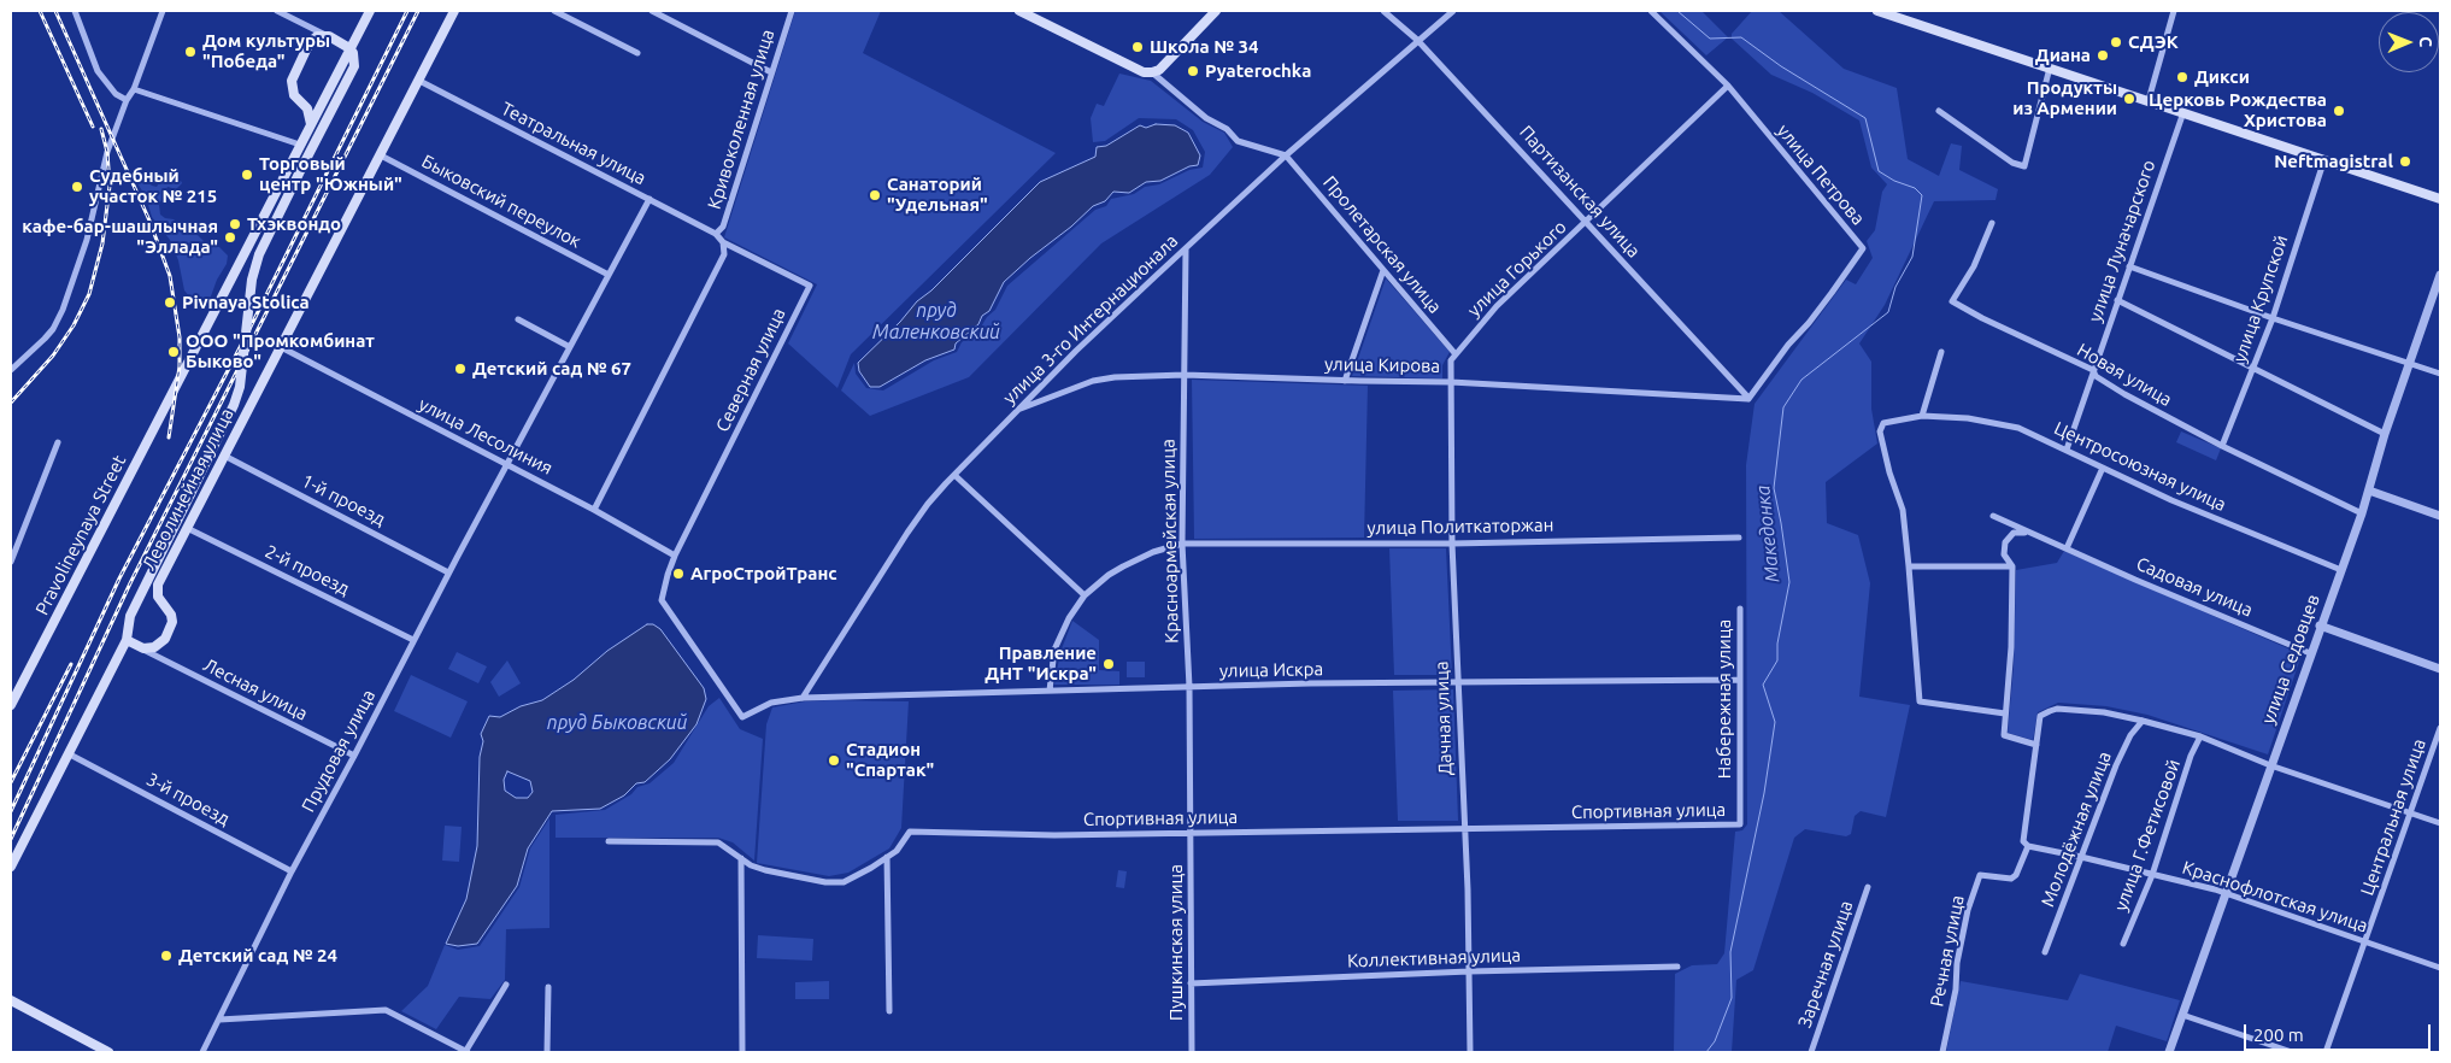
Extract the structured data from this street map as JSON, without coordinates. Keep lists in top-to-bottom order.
{
  "streets": {
    "main road": ["Леволинейная улица", "Pravolineynaya Street"],
    "street": [
      "Кривоколенная улица",
      "Театральная улица",
      "улица Петрова",
      "Партизанская улица",
      "Быковский переулок",
      "улица Луначарского",
      "Пролетарская улица",
      "улица Горького",
      "улица Крупской",
      "улица 3-го Интернационала",
      "улица Кирова",
      "Северная улица",
      "Новая улица",
      "улица Лесолиния",
      "Центросоюзная улица",
      "1-й проезд",
      "улица Политкаторжан",
      "Красноармейская улица",
      "2-й проезд",
      "Садовая улица",
      "улица Седовцев",
      "улица Искра",
      "Лесная улица",
      "Набережная улица",
      "Дачная улица",
      "Прудовая улица",
      "3-й проезд",
      "Спортивная улица",
      "Центральная улица",
      "Молодёжная улица",
      "улица Г.Фетисовой",
      "Краснофлотская улица",
      "Пушкинская улица",
      "Речная улица",
      "Коллективная улица",
      "Заречная улица"
    ]
  },
  "crossings": [
    ["Кривоколенная улица", "Театральная улица"],
    ["Театральная улица", "Леволинейная улица"],
    ["Театральная улица", "Прудовая улица"],
    ["улица Петрова", "Партизанская улица"],
    ["улица Петрова", "улица Горького"],
    ["улица Петрова", "улица Кирова"],
    ["Партизанская улица", "улица Горького"],
    ["Партизанская улица", "улица 3-го Интернационала"],
    ["Партизанская улица", "улица Кирова"],
    ["Быковский переулок", "Леволинейная улица"],
    ["Быковский переулок", "Прудовая улица"],
    ["улица Луначарского", "Новая улица"],
    ["улица Луначарского", "Центросоюзная улица"],
    ["Пролетарская улица", "улица Горького"],
    ["Пролетарская улица", "улица 3-го Интернационала"],
    ["улица Крупской", "Новая улица"],
    ["улица 3-го Интернационала", "улица Кирова"],
    ["улица 3-го Интернационала", "Красноармейская улица"],
    ["улица 3-го Интернационала", "улица Искра"],
    ["улица Кирова", "Красноармейская улица"],
    ["улица Кирова", "Дачная улица"],
    ["Северная улица", "улица Лесолиния"],
    ["Северная улица", "улица Искра"],
    ["Новая улица", "улица Седовцев"],
    ["улица Лесолиния", "Леволинейная улица"],
    ["улица Лесолиния", "улица Искра"],
    ["улица Лесолиния", "Прудовая улица"],
    ["Центросоюзная улица", "улица Седовцев"],
    ["Леволинейная улица", "1-й проезд"],
    ["Леволинейная улица", "2-й проезд"],
    ["Леволинейная улица", "Лесная улица"],
    ["1-й проезд", "Прудовая улица"],
    ["улица Политкаторжан", "Красноармейская улица"],
    ["улица Политкаторжан", "улица Искра"],
    ["улица Политкаторжан", "Дачная улица"],
    ["Красноармейская улица", "улица Искра"],
    ["Красноармейская улица", "Спортивная улица"],
    ["Красноармейская улица", "Пушкинская улица"],
    ["2-й проезд", "Прудовая улица"],
    ["Садовая улица", "улица Седовцев"],
    ["улица Седовцев", "Краснофлотская улица"],
    ["улица Искра", "Набережная улица"],
    ["улица Искра", "Дачная улица"],
    ["Лесная улица", "Прудовая улица"],
    ["Набережная улица", "Спортивная улица"],
    ["Дачная улица", "Спортивная улица"],
    ["Дачная улица", "Коллективная улица"],
    ["Прудовая улица", "3-й проезд"],
    ["Спортивная улица", "Пушкинская улица"],
    ["Центральная улица", "Краснофлотская улица"],
    ["Молодёжная улица", "Краснофлотская улица"],
    ["Молодёжная улица", "Речная улица"],
    ["улица Г.Фетисовой", "Краснофлотская улица"],
    ["Краснофлотская улица", "Речная улица"],
    ["Пушкинская улица", "Коллективная улица"]
  ],
  "water": ["пруд Маленковский", "Македонка", "пруд Быковский"],
  "places": [
    "СДЭК",
    "Школа № 34",
    "Дом культуры \"Победа\"",
    "Диана",
    "Pyaterochka",
    "Дикси",
    "Продукты из Армении",
    "Церковь Рождества Христова",
    "Neftmagistral",
    "Торговый центр \"Южный\"",
    "Судебный участок № 215",
    "Санаторий \"Удельная\"",
    "Тхэквондо",
    "кафе-бар-шашлычная \"Эллада\"",
    "Pivnaya Stolica",
    "ООО \"Промкомбинат Быково\"",
    "Детский сад № 67",
    "АгроСтройТранс",
    "Правление ДНТ \"Искра\"",
    "Стадион \"Спартак\"",
    "Детский сад № 24"
  ],
  "scale_bar": "200 m",
  "north": "right"
}
